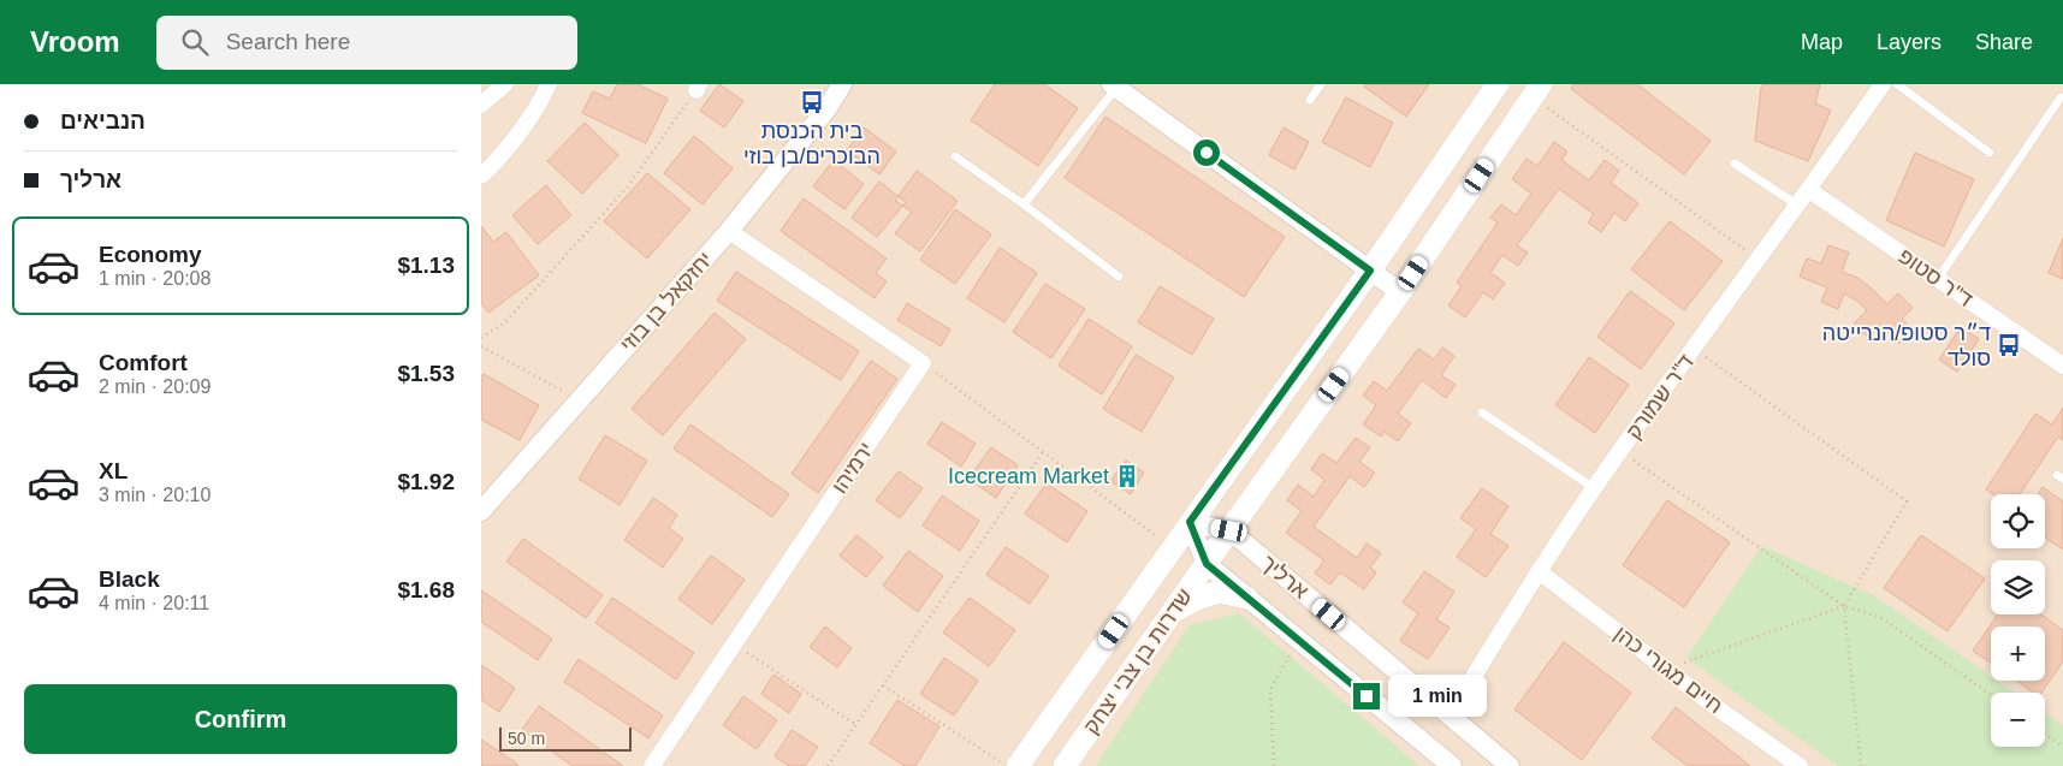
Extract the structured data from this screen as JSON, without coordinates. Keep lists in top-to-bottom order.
{
  "streets": {
    "main road": ["שדרות בן צבי יצחק"],
    "street": [
      "ד\"ר סטופ",
      "יחזקאל בן בוזי",
      "ד\"ר שמורק",
      "ירמיהו",
      "ארליך",
      "חיים מגורי כהן"
    ]
  },
  "crossings": [
    ["ד\"ר סטופ", "ד\"ר שמורק"],
    ["ד\"ר שמורק", "ארליך"],
    ["ד\"ר שמורק", "חיים מגורי כהן"],
    ["ארליך", "שדרות בן צבי יצחק"]
  ],
  "places": {
    "bus stop": ["בית הכנסת הבוכרים/בן בוזי", "ד״ר סטופ/הנרייטה סולד"],
    "building": ["Icecream Market"]
  },
  "scale_bar": "50 m",
  "page": {
    "header": "Vroom",
    "search": "Search here",
    "nav": ["Map", "Layers", "Share"],
    "banner": ["הנביאים", "ארליך"],
    "list": [
      {
        "name": "Economy",
        "note": "1 min · 20:08",
        "value": "$1.13"
      },
      {
        "name": "Comfort",
        "note": "2 min · 20:09",
        "value": "$1.53"
      },
      {
        "name": "XL",
        "note": "3 min · 20:10",
        "value": "$1.92"
      },
      {
        "name": "Black",
        "note": "4 min · 20:11",
        "value": "$1.68"
      }
    ],
    "map_buttons": ["+", "−"],
    "buttons": "Confirm",
    "bubble": "1 min",
    "scale": "50 m"
  }
}
